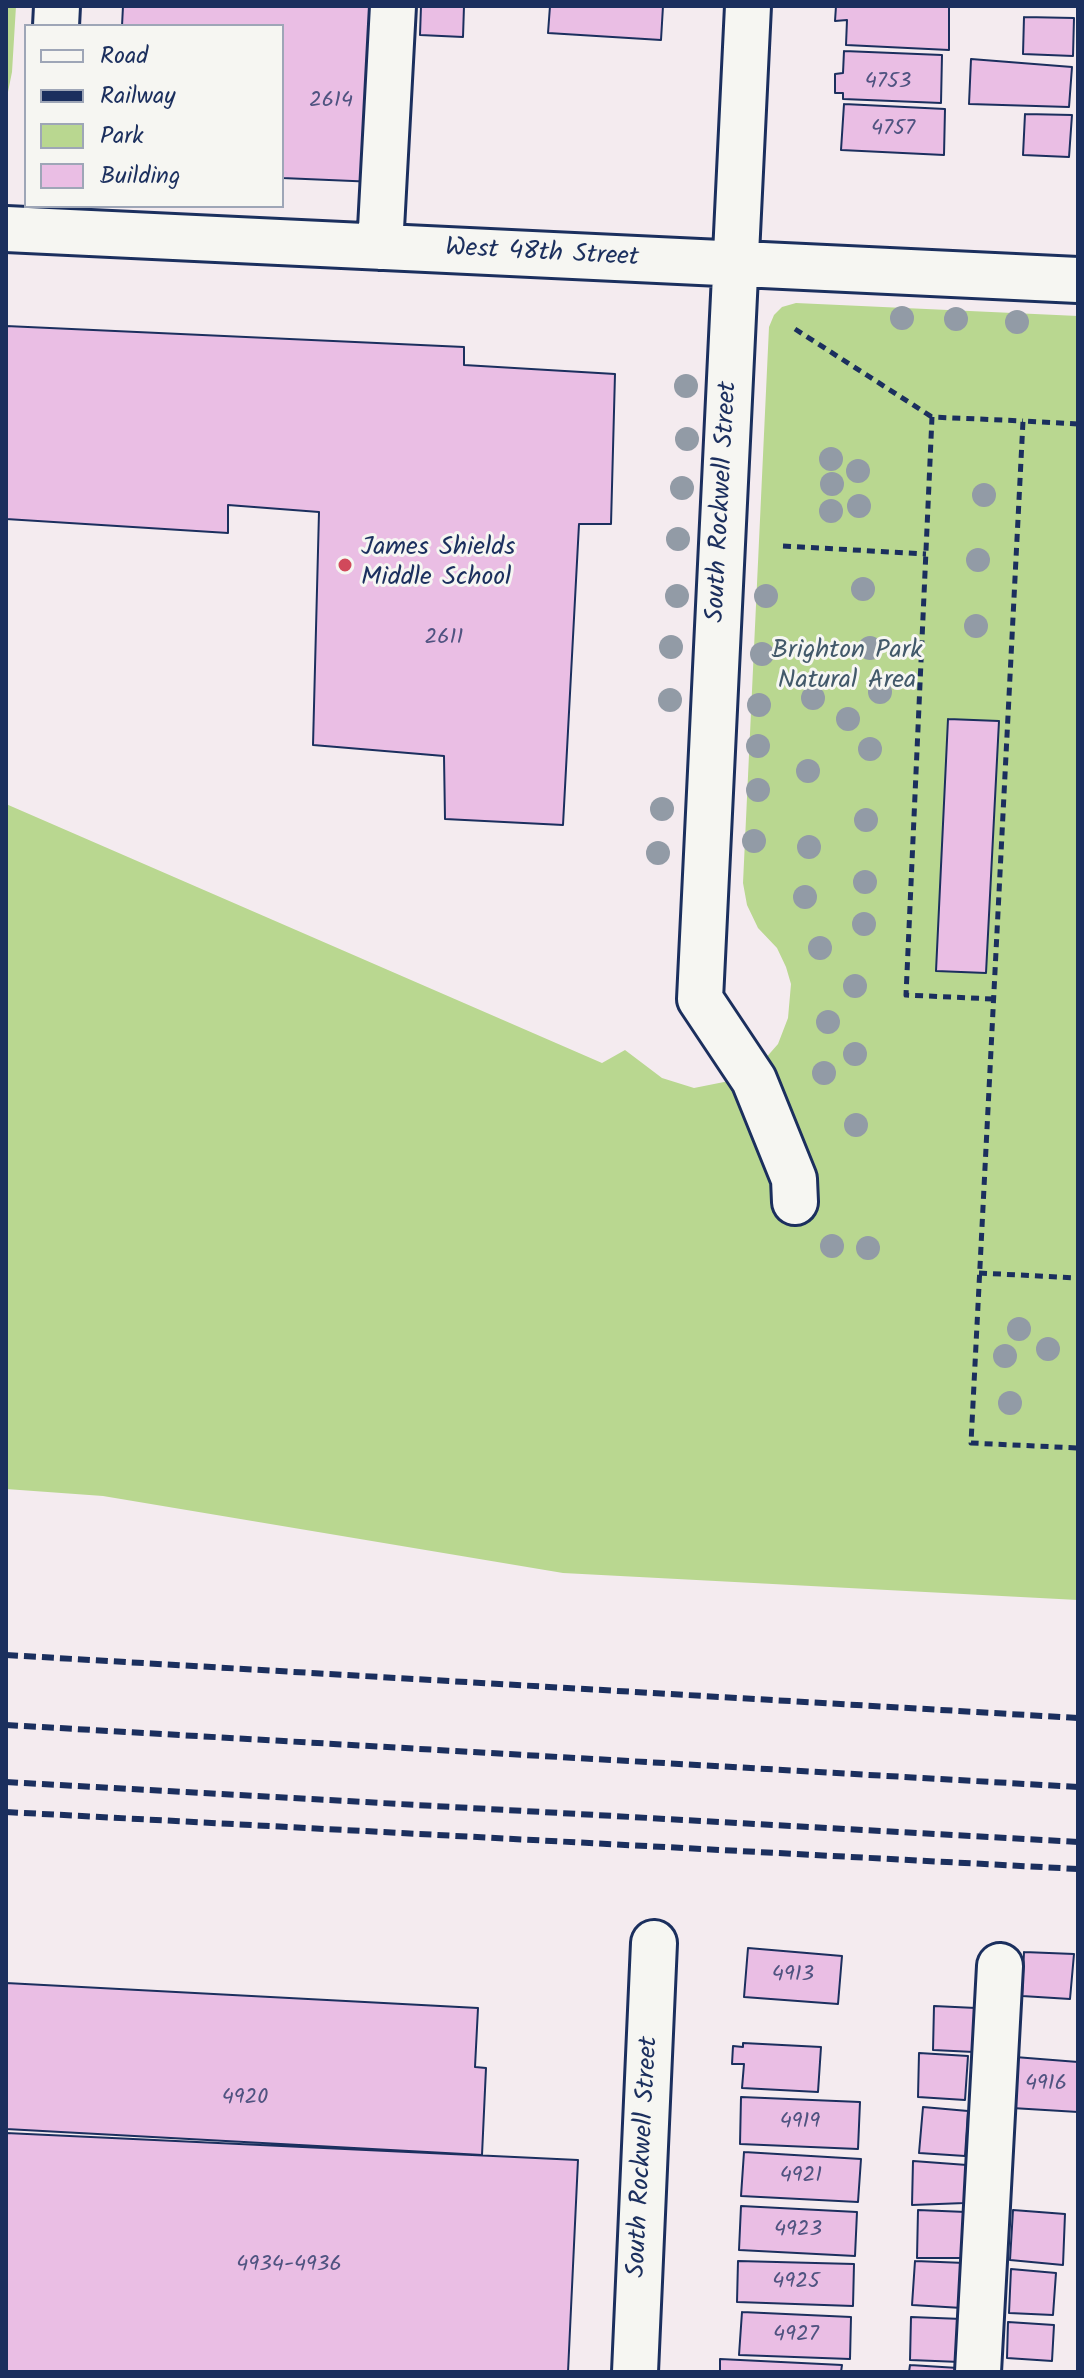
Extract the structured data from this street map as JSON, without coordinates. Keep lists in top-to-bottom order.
{
  "streets": {
    "street": ["West 48th Street", "South Rockwell Street"]
  },
  "crossings": [
    ["West 48th Street", "South Rockwell Street"]
  ],
  "parks": ["Brighton Park Natural Area"],
  "places": ["James Shields Middle School"],
  "house_numbers": [
    "4753",
    "2614",
    "4757",
    "2611",
    "4913",
    "4916",
    "4920",
    "4919",
    "4921",
    "4923",
    "4934-4936",
    "4925",
    "4927"
  ],
  "legend": [
    "Road",
    "Railway",
    "Park",
    "Building"
  ]
}
